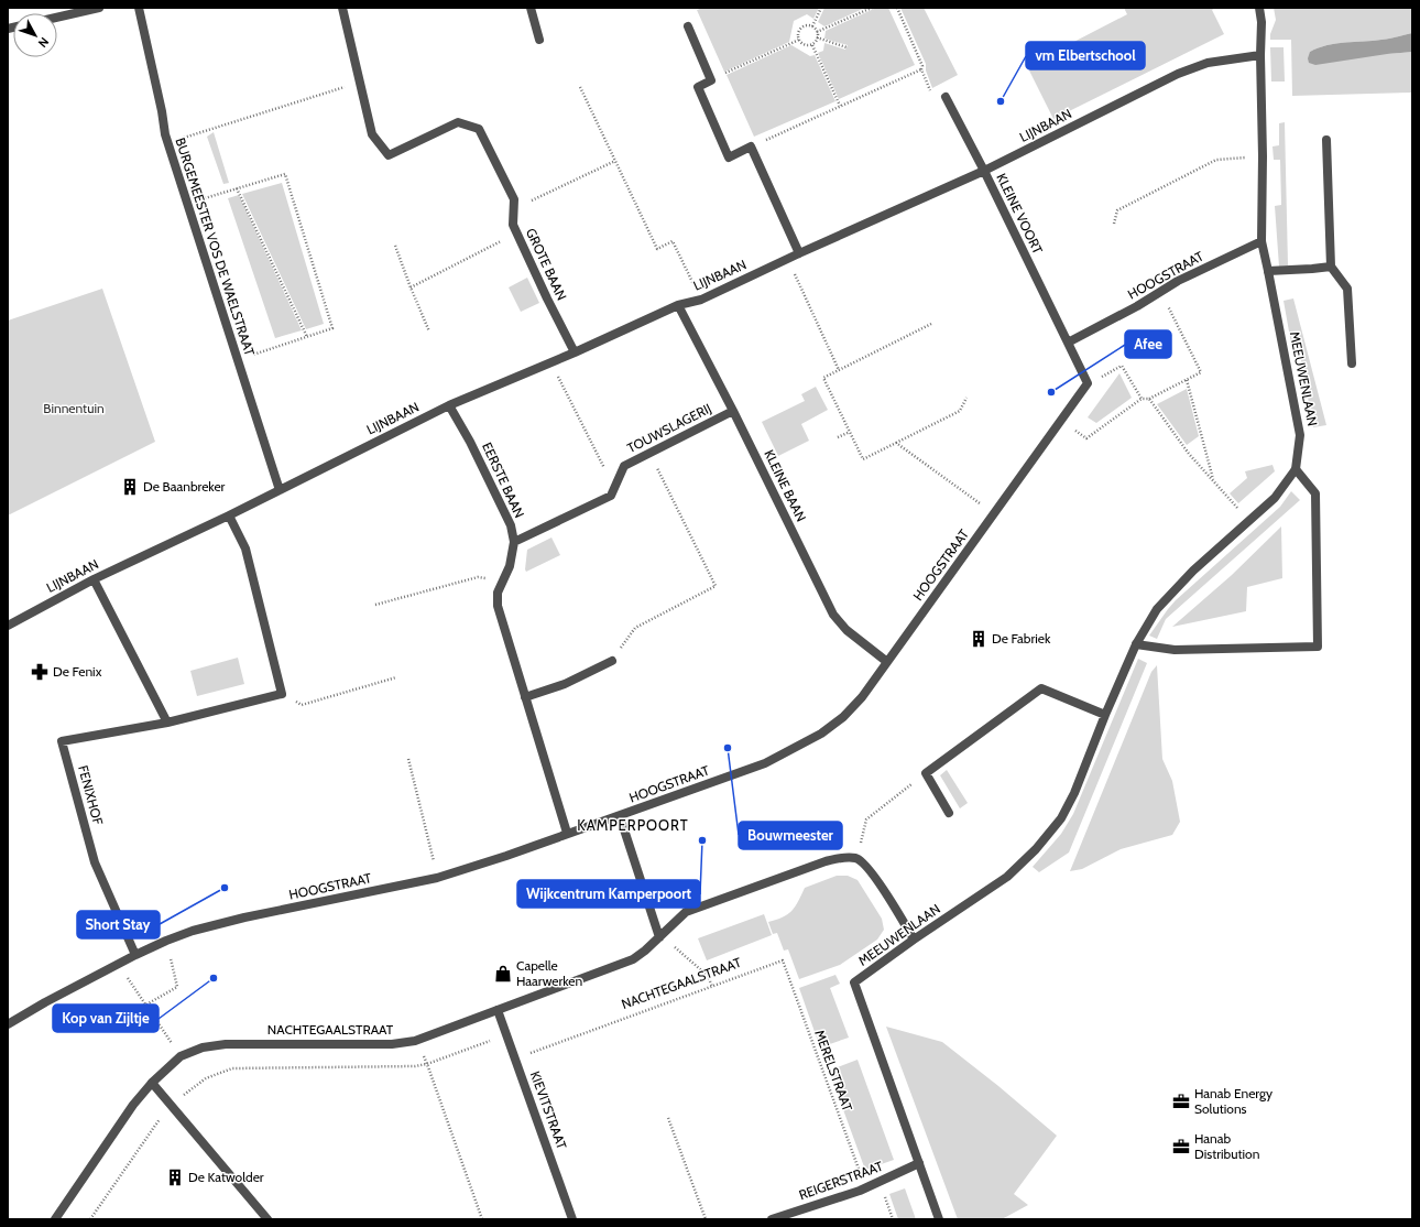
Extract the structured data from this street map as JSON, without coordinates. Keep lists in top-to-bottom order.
{
  "streets": {
    "street": [
      "LIJNBAAN",
      "KLEINE VOORT",
      "BURGEMEESTER VOS DE WAELSTRAAT",
      "GROTE BAAN",
      "HOOGSTRAAT",
      "MEEUWENLAAN",
      "TOUWSLAGERIJ",
      "EERSTE BAAN",
      "KLEINE BAAN",
      "FENIXHOF",
      "NACHTEGAALSTRAAT",
      "KIEVITSTRAAT",
      "REIGERSTRAAT"
    ],
    "path": ["MERELSTRAAT"]
  },
  "crossings": [
    ["LIJNBAAN", "KLEINE VOORT"],
    ["LIJNBAAN", "BURGEMEESTER VOS DE WAELSTRAAT"],
    ["LIJNBAAN", "GROTE BAAN"],
    ["LIJNBAAN", "MEEUWENLAAN"],
    ["LIJNBAAN", "EERSTE BAAN"],
    ["LIJNBAAN", "KLEINE BAAN"],
    ["KLEINE VOORT", "HOOGSTRAAT"],
    ["HOOGSTRAAT", "MEEUWENLAAN"],
    ["HOOGSTRAAT", "EERSTE BAAN"],
    ["HOOGSTRAAT", "KLEINE BAAN"],
    ["HOOGSTRAAT", "FENIXHOF"],
    ["MEEUWENLAAN", "REIGERSTRAAT"],
    ["TOUWSLAGERIJ", "EERSTE BAAN"],
    ["TOUWSLAGERIJ", "KLEINE BAAN"],
    ["NACHTEGAALSTRAAT", "MERELSTRAAT"],
    ["NACHTEGAALSTRAAT", "KIEVITSTRAAT"],
    ["MERELSTRAAT", "REIGERSTRAAT"]
  ],
  "districts": ["KAMPERPOORT"],
  "parks": ["Binnentuin"],
  "places": {
    "other": [
      "vm Elbertschool",
      "Afee",
      "Bouwmeester",
      "Wijkcentrum Kamperpoort",
      "Short Stay",
      "Kop van Zijltje"
    ],
    "building": ["De Baanbreker", "De Fabriek", "De Katwolder"],
    "pharmacy": ["De Fenix"],
    "shop": ["Capelle Haarwerken"],
    "office": ["Hanab Energy Solutions", "Hanab Distribution"]
  },
  "north": "bottom right"
}
